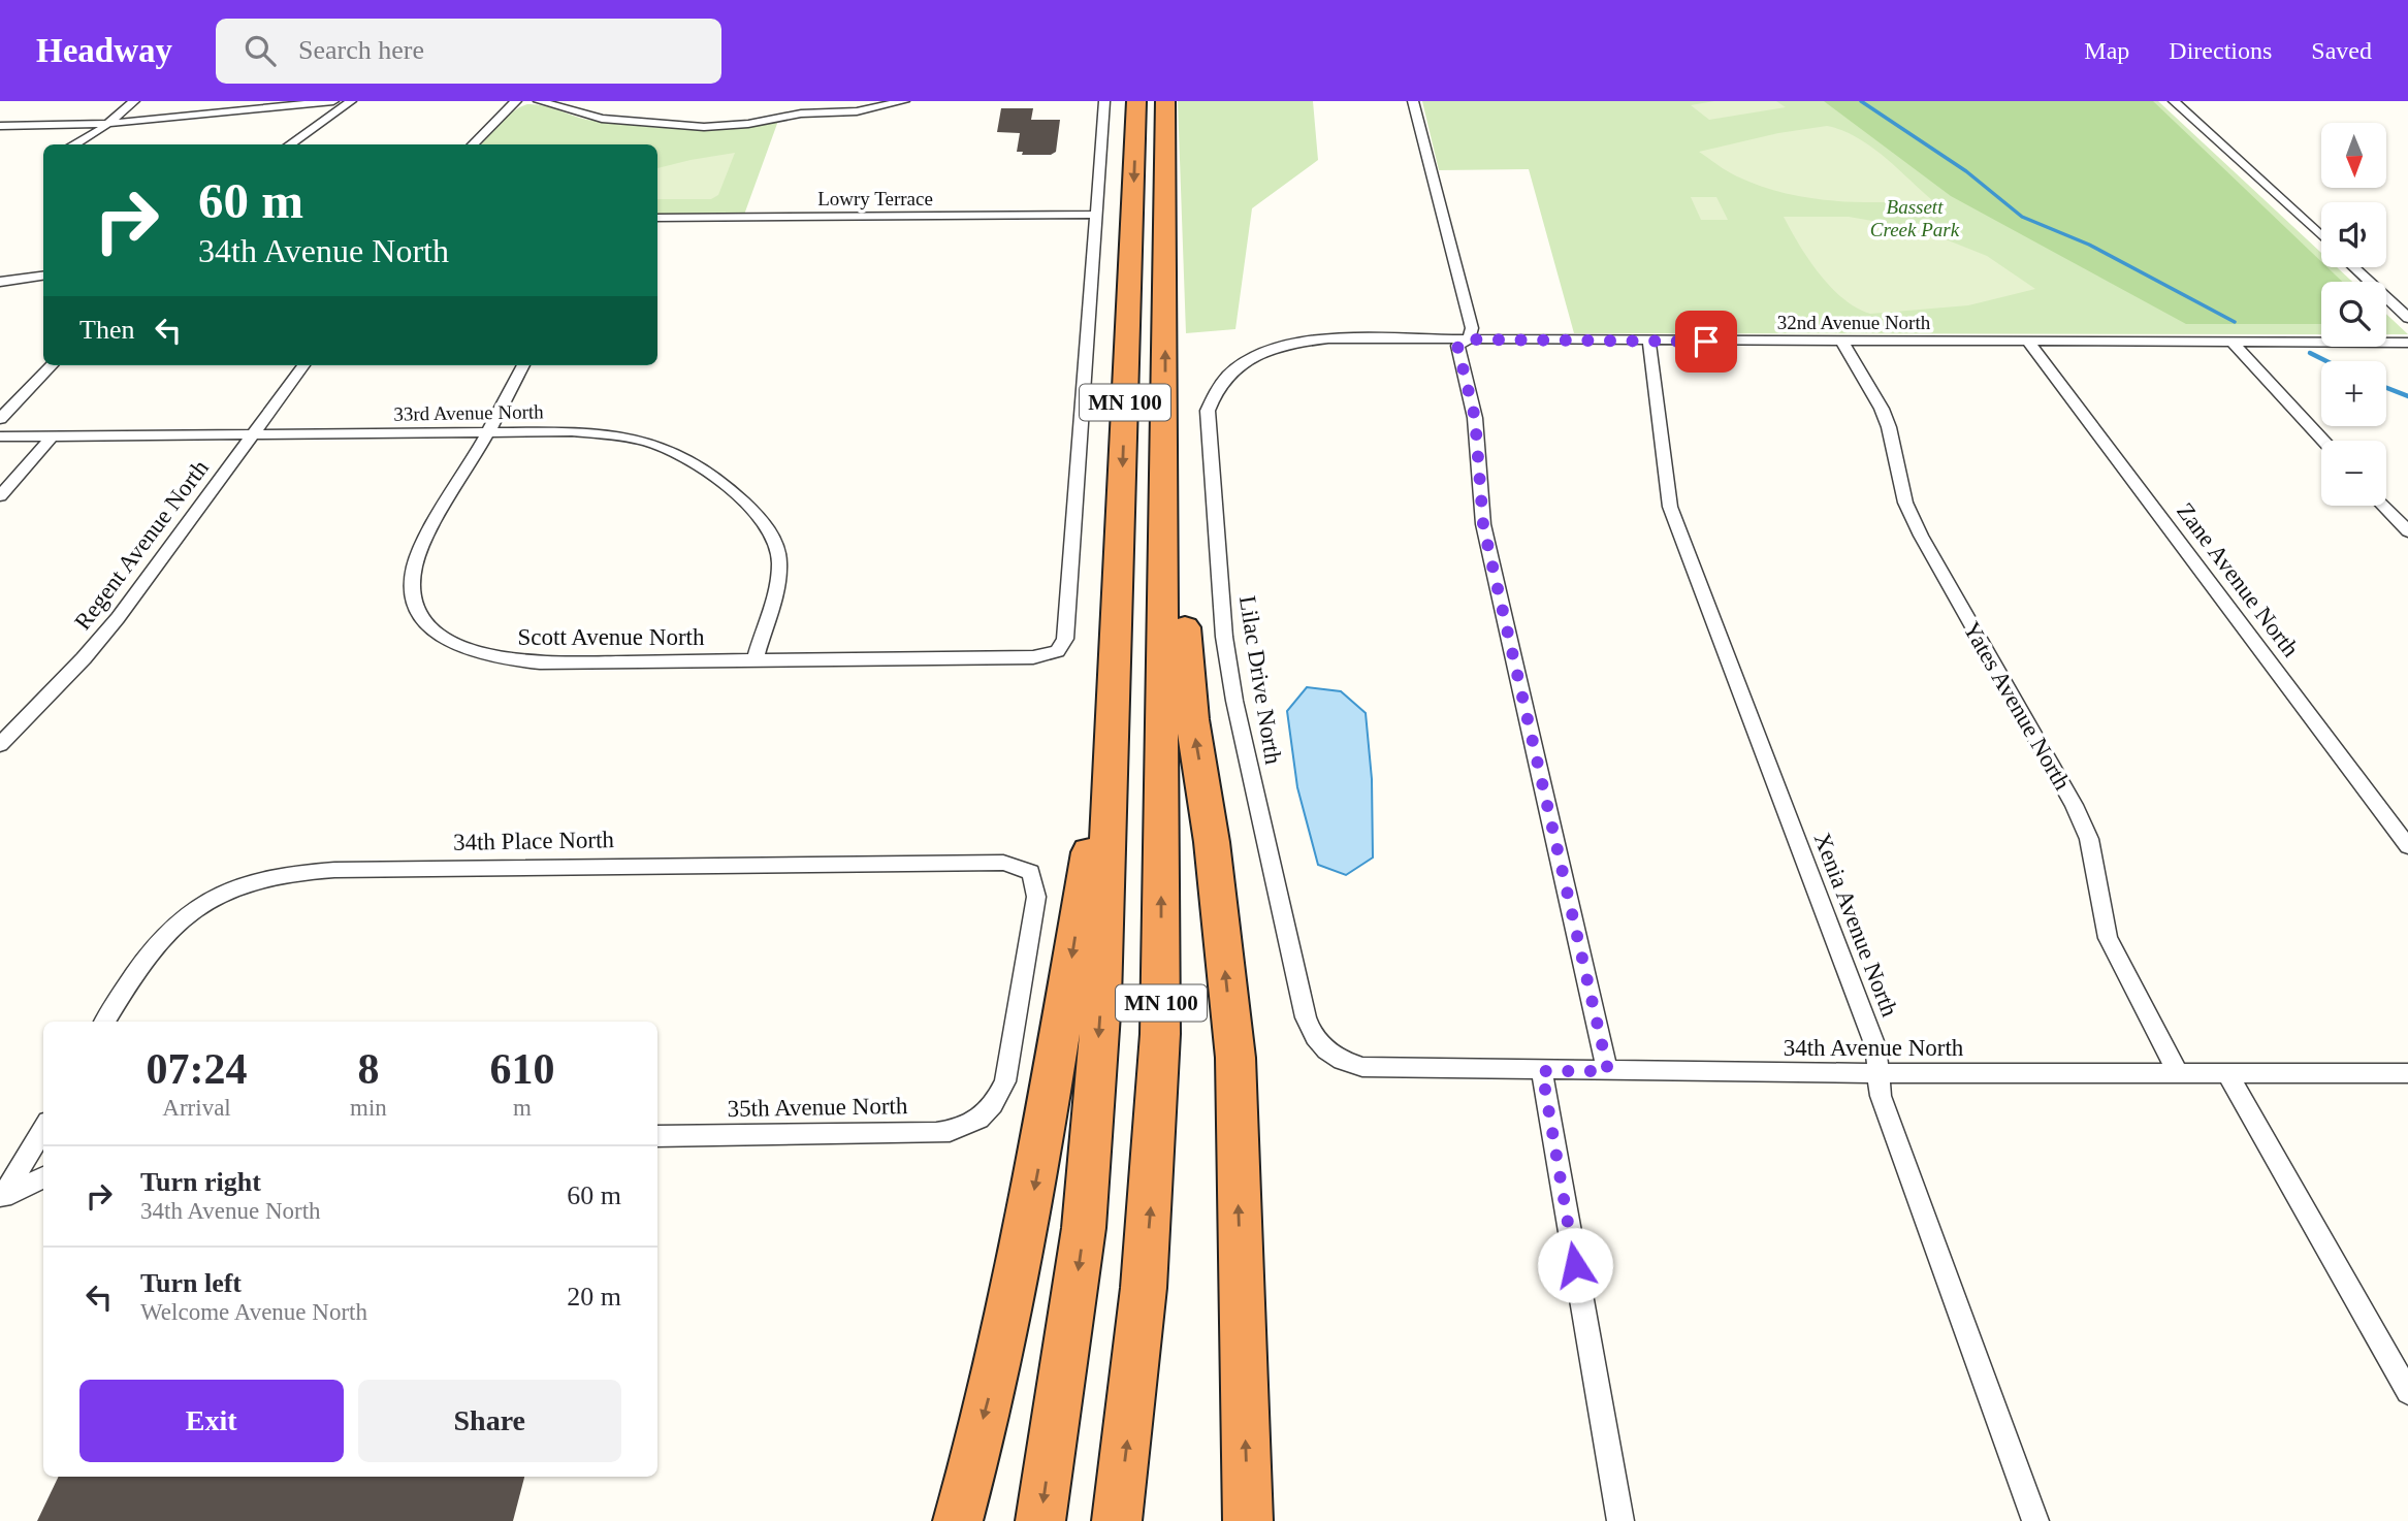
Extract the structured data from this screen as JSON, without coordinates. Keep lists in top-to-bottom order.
{
  "streets": {
    "highway": ["MN 100"],
    "street": [
      "Lowry Terrace",
      "32nd Avenue North",
      "33rd Avenue North",
      "Regent Avenue North",
      "Zane Avenue North",
      "Scott Avenue North",
      "Lilac Drive North",
      "Yates Avenue North",
      "34th Place North",
      "Xenia Avenue North",
      "34th Avenue North",
      "35th Avenue North"
    ]
  },
  "crossings": [
    ["Lowry Terrace", "Scott Avenue North"],
    ["32nd Avenue North", "Zane Avenue North"],
    ["32nd Avenue North", "Lilac Drive North"],
    ["32nd Avenue North", "Yates Avenue North"],
    ["32nd Avenue North", "Xenia Avenue North"],
    ["33rd Avenue North", "Regent Avenue North"],
    ["33rd Avenue North", "Scott Avenue North"],
    ["Lilac Drive North", "34th Avenue North"],
    ["Yates Avenue North", "34th Avenue North"],
    ["34th Place North", "35th Avenue North"],
    ["Xenia Avenue North", "34th Avenue North"]
  ],
  "parks": ["Bassett Creek Park"],
  "north": "bottom",
  "page": {
    "header": "Headway",
    "search": "Search here",
    "nav": ["Map", "Directions", "Saved"],
    "map_buttons": ["+", "−"],
    "turn": ["60 m", "34th Avenue North"],
    "then": "Then",
    "eta": [
      "07:24",
      "Arrival",
      "8",
      "min",
      "610",
      "m"
    ],
    "list": [
      {
        "name": "Turn right",
        "note": "34th Avenue North",
        "value": "60 m"
      },
      {
        "name": "Turn left",
        "note": "Welcome Avenue North",
        "value": "20 m"
      }
    ],
    "buttons": ["Exit", "Share"]
  }
}
